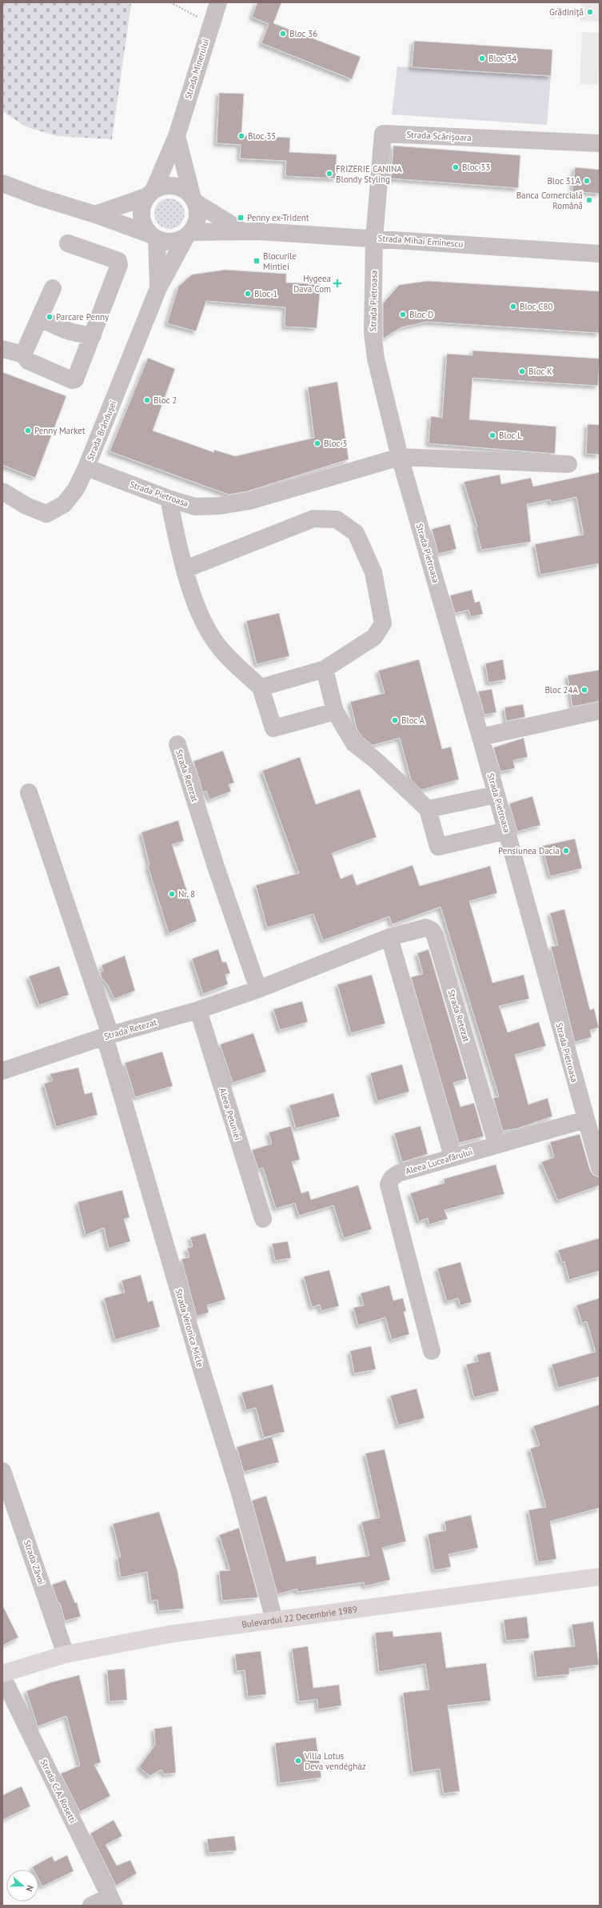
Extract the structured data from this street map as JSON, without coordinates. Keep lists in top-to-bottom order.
{
  "streets": {
    "main road": ["Bulevardul 22 Decembrie 1989"],
    "street": [
      "Strada Minerului",
      "Strada Scărișoara",
      "Strada Mihai Eminescu",
      "Strada Pietroasa",
      "Strada Brândușei",
      "Strada Retezat",
      "Aleea Petuniei",
      "Aleea Luceafărului",
      "Strada Veronica Micle",
      "Strada Zăvoi",
      "Strada C. A. Rosetti"
    ]
  },
  "crossings": [
    ["Strada Minerului", "Strada Mihai Eminescu"],
    ["Strada Minerului", "Strada Brândușei"],
    ["Strada Scărișoara", "Strada Mihai Eminescu"],
    ["Strada Scărișoara", "Strada Pietroasa"],
    ["Strada Mihai Eminescu", "Strada Pietroasa"],
    ["Strada Mihai Eminescu", "Strada Brândușei"],
    ["Strada Pietroasa", "Strada Brândușei"],
    ["Strada Pietroasa", "Aleea Luceafărului"],
    ["Strada Retezat", "Aleea Petuniei"],
    ["Strada Retezat", "Aleea Luceafărului"],
    ["Strada Retezat", "Strada Veronica Micle"],
    ["Strada Veronica Micle", "Bulevardul 22 Decembrie 1989"],
    ["Strada Zăvoi", "Bulevardul 22 Decembrie 1989"]
  ],
  "places": {
    "other": [
      "Grădiniță",
      "Bloc 36",
      "Bloc 34",
      "Bloc 35",
      "Bloc 33",
      "FRIZERIE CANINA Blondy Styling",
      "Bloc 31A",
      "Banca Comercială Română",
      "Bloc 1",
      "Bloc C80",
      "Bloc D",
      "Parcare Penny",
      "Bloc K",
      "Bloc 2",
      "Penny Market",
      "Bloc L",
      "Bloc 3",
      "Bloc 24A",
      "Bloc A",
      "Pensiunea Dacia",
      "Nr. 8",
      "Villa Lotus Deva vendégház"
    ],
    "transit": ["Penny ex-Trident", "Blocurile Mintiei"],
    "health": ["Hygeea Dava Com"]
  },
  "north": "right"
}
